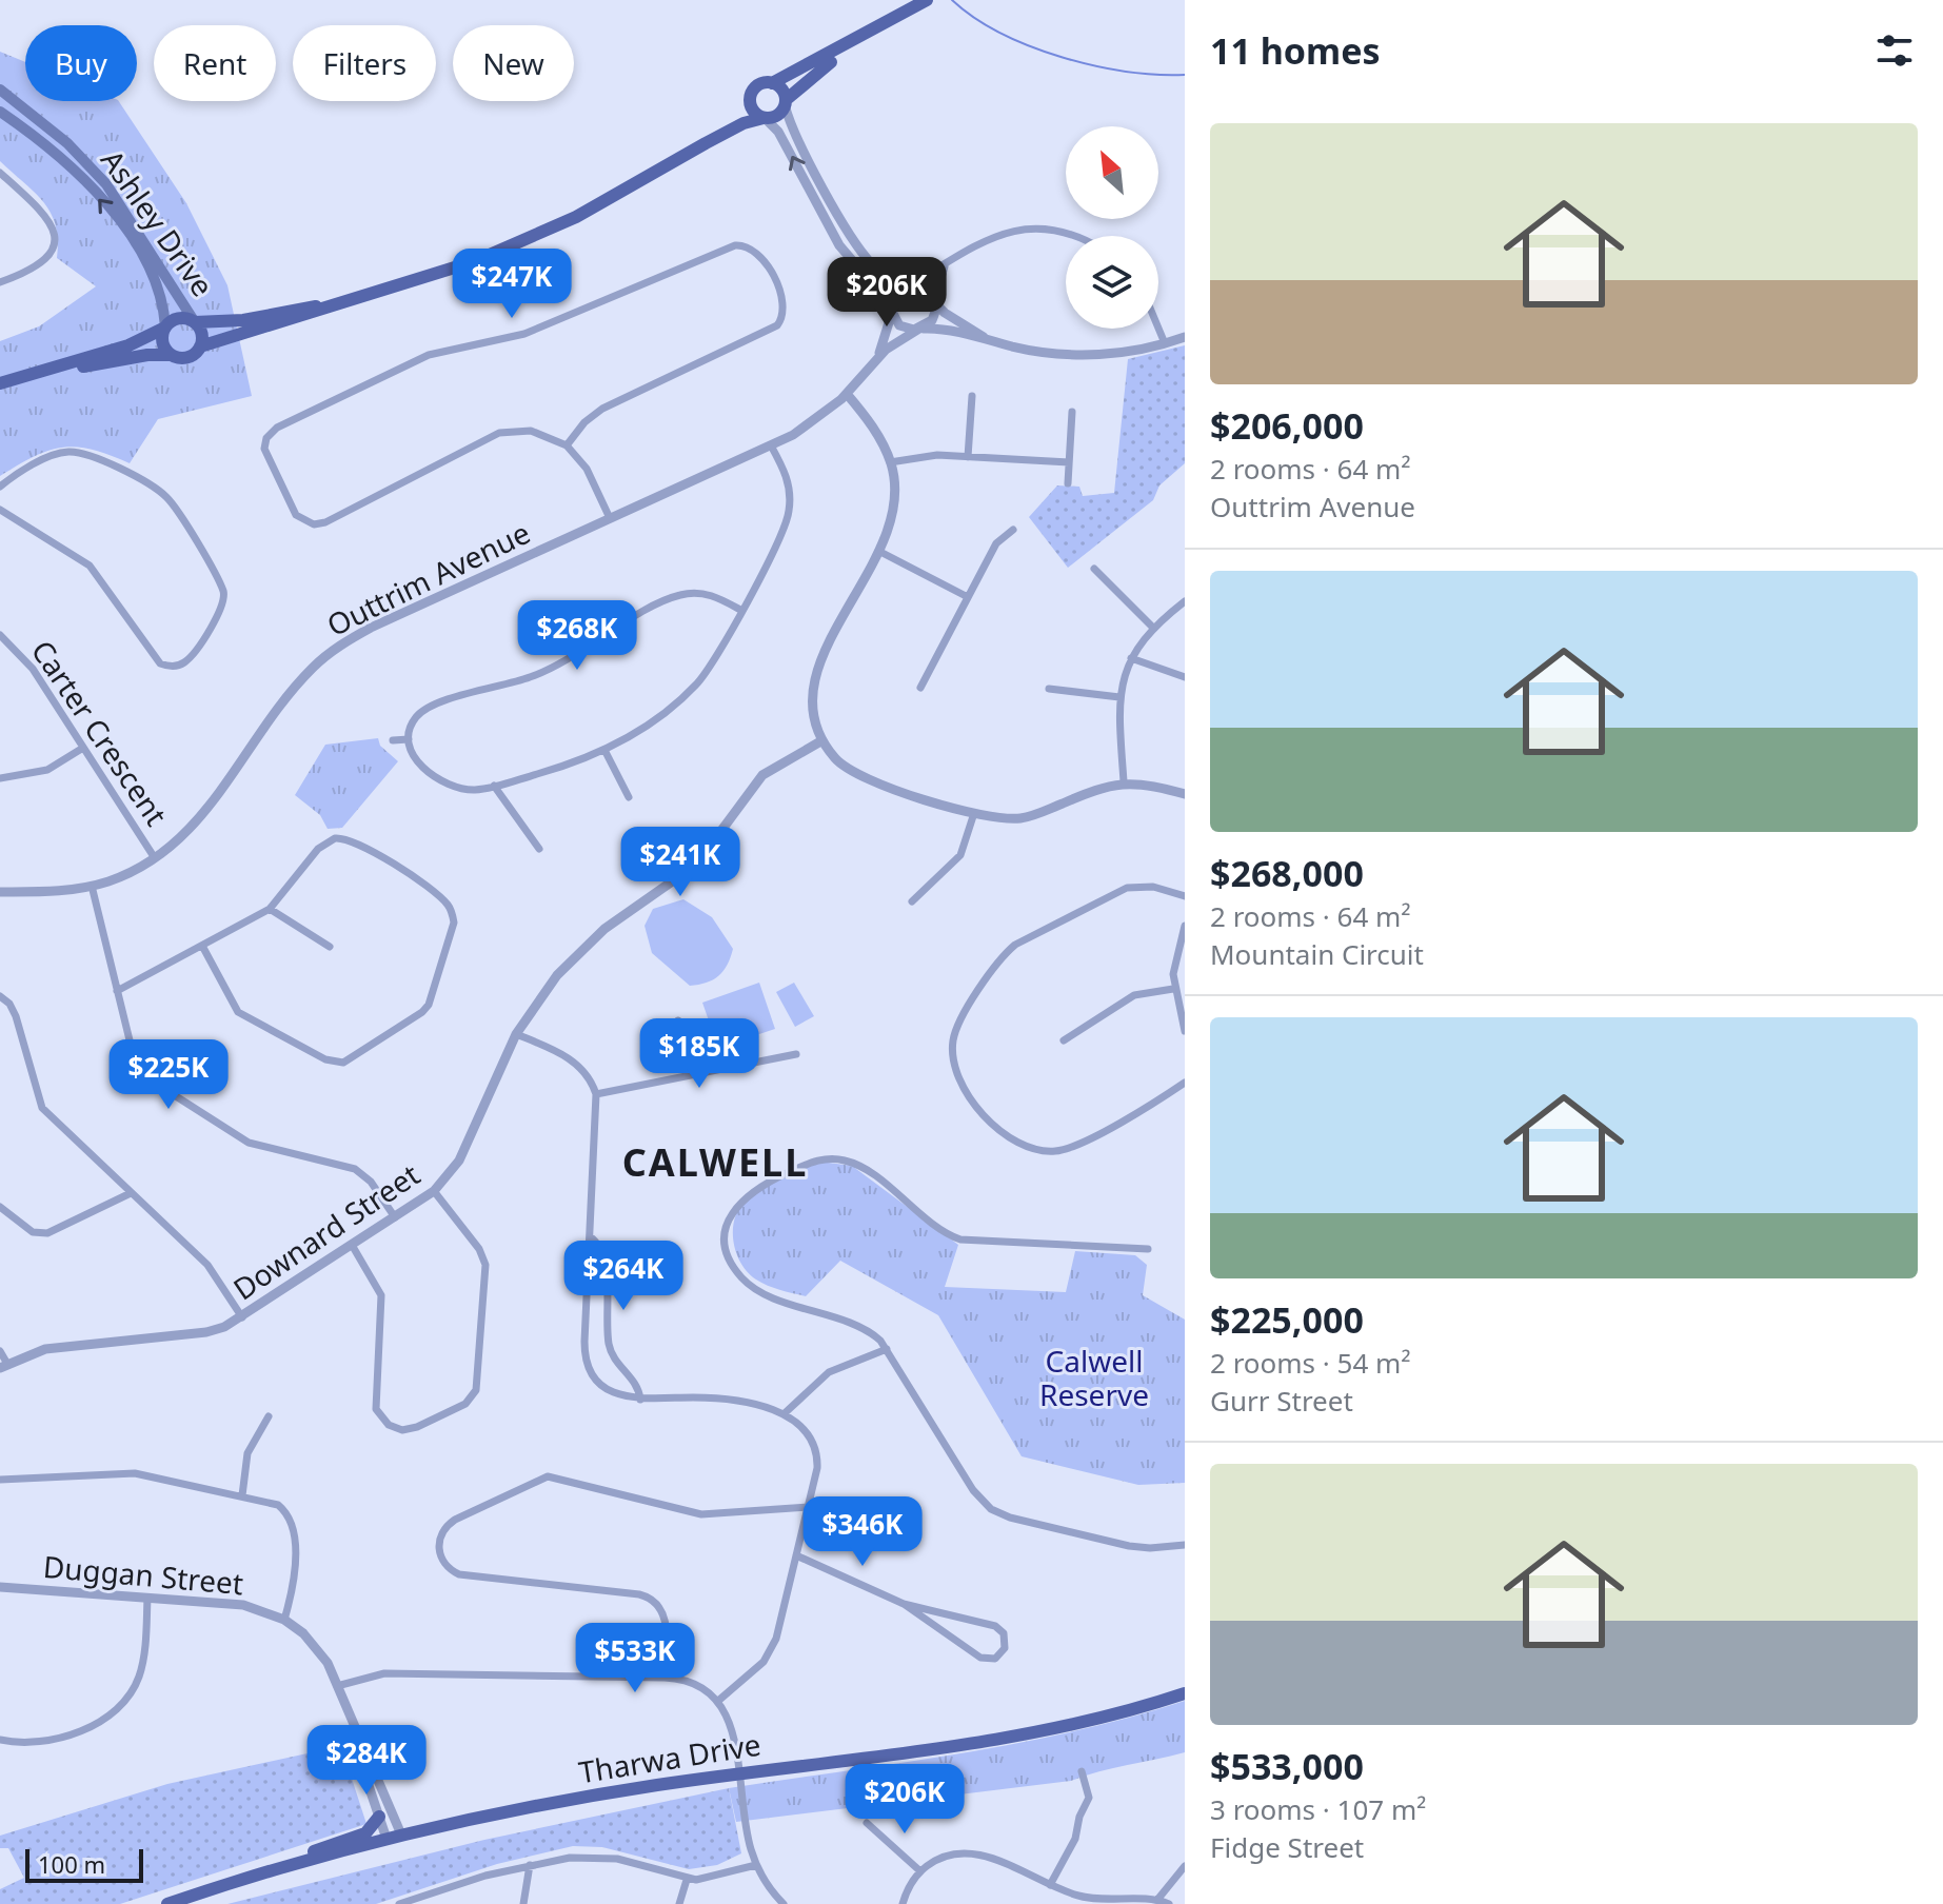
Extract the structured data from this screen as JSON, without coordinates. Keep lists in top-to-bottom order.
{
  "streets": {
    "main road": ["Ashley Drive", "Tharwa Drive"],
    "street": [
      "Outtrim Avenue",
      "Carter Crescent",
      "Downard Street",
      "Duggan Street"
    ]
  },
  "crossings": [
    ["Outtrim Avenue", "Carter Crescent"],
    ["Duggan Street", "Tharwa Drive"]
  ],
  "districts": ["CALWELL"],
  "parks": ["Calwell Reserve"],
  "scale_bar": "100 m",
  "north": "top left",
  "page": {
    "heading": "11 homes",
    "chip": [
      "Buy",
      "Rent",
      "Filters",
      "New"
    ],
    "list": [
      {
        "name": "$206,000",
        "note": "2 rooms · 64 m² · Outtrim Avenue"
      },
      {
        "name": "$268,000",
        "note": "2 rooms · 64 m² · Mountain Circuit"
      },
      {
        "name": "$225,000",
        "note": "2 rooms · 54 m² · Gurr Street"
      },
      {
        "name": "$533,000",
        "note": "3 rooms · 107 m² · Fidge Street"
      }
    ],
    "price": [
      "$247K",
      "$206K",
      "$268K",
      "$241K",
      "$185K",
      "$225K",
      "$264K",
      "$346K",
      "$533K",
      "$284K",
      "$206K"
    ],
    "scale": "100 m"
  }
}
